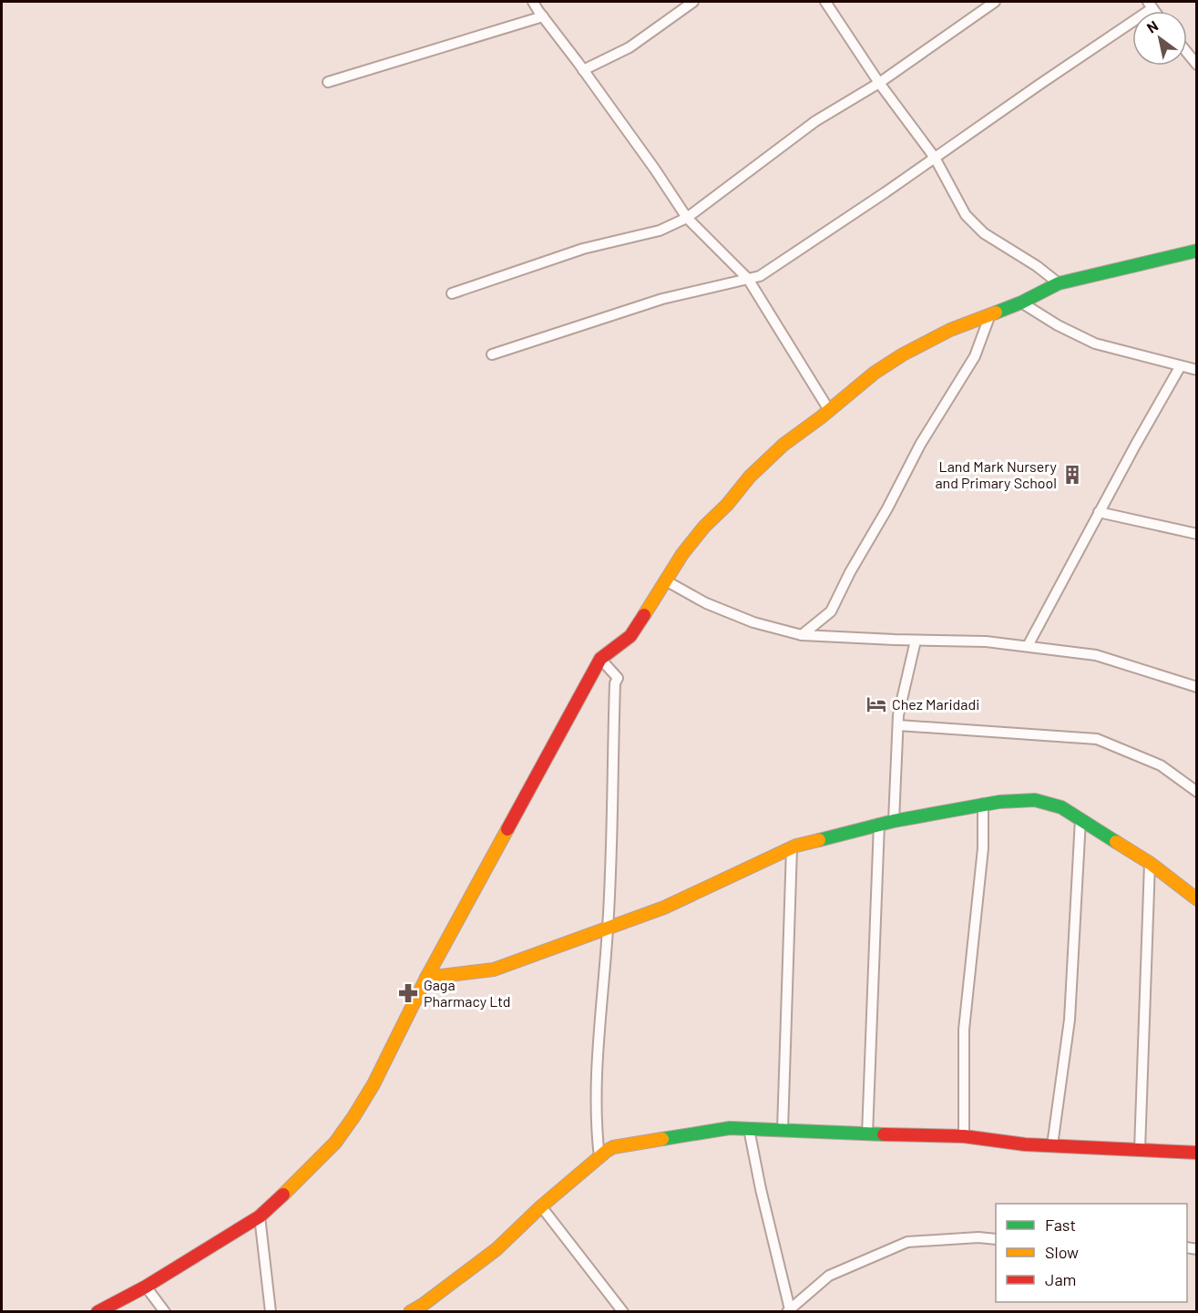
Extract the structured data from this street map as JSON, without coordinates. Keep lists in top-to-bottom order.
{
  "places": {
    "building": ["Land Mark Nursery and Primary School"],
    "hotel": ["Chez Maridadi"],
    "pharmacy": ["Gaga Pharmacy Ltd"]
  },
  "legend": ["Fast", "Slow", "Jam"],
  "north": "top left"
}
